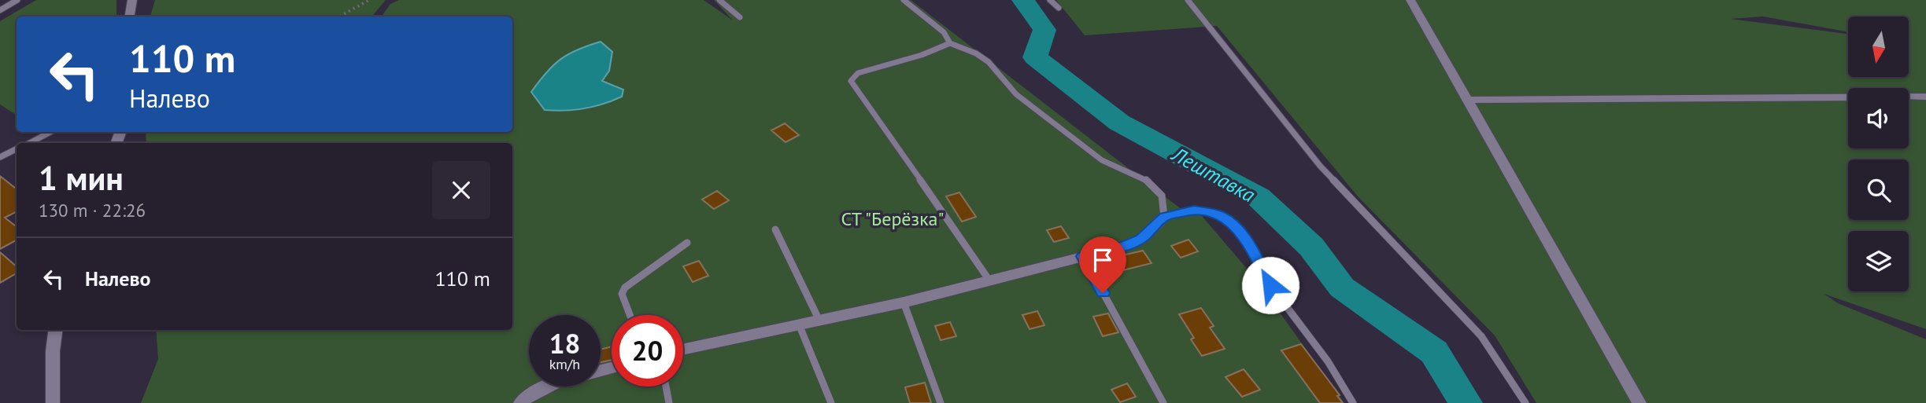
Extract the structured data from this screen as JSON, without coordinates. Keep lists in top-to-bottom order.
{
  "water": ["Лештавка"],
  "parks": ["СТ \"Берёзка\""],
  "north": "bottom",
  "page": {
    "turn": ["110 m", "Налево"],
    "heading": ["1 мин", "130 m · 22:26"],
    "list": [
      {
        "name": "Налево",
        "value": "110 m"
      }
    ],
    "speed": "18 km/h",
    "limit": "20"
  }
}
